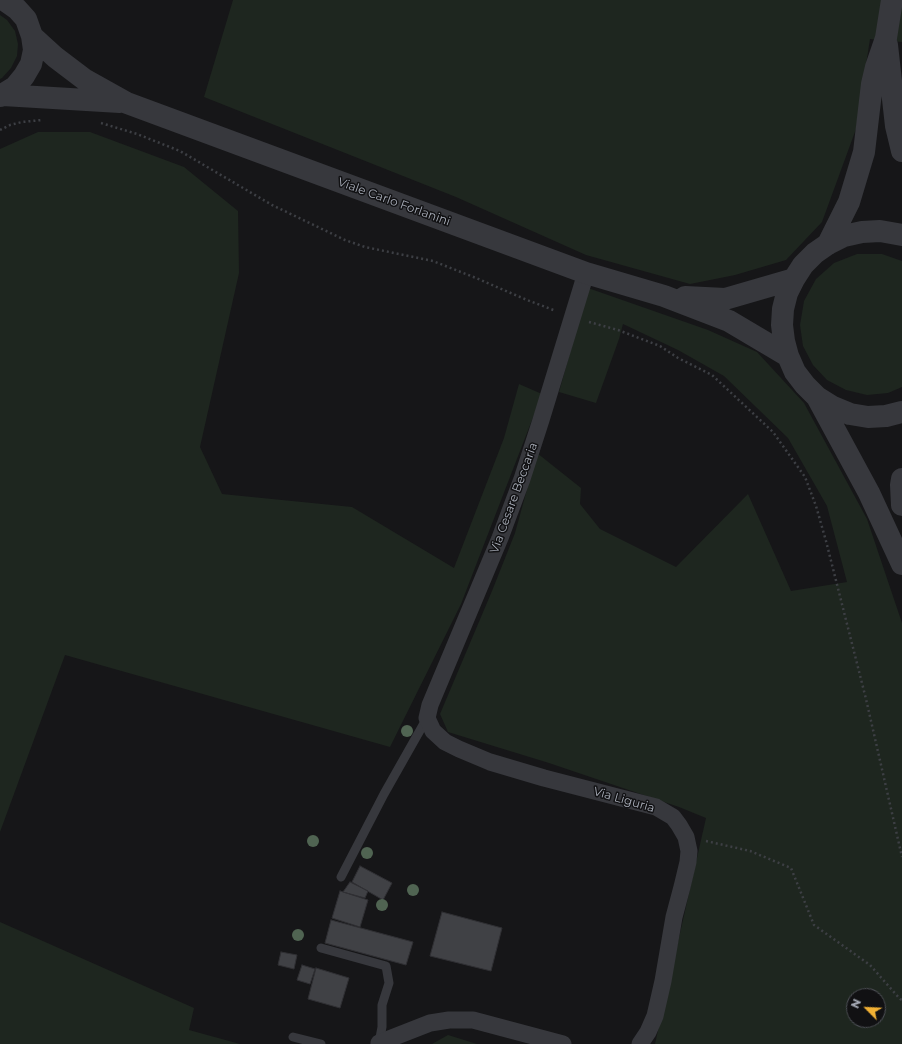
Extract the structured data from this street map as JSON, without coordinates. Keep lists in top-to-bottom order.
{
  "streets": {
    "street": ["Viale Carlo Forlanini", "Via Cesare Beccaria", "Via Liguria"]
  },
  "crossings": [
    ["Viale Carlo Forlanini", "Via Cesare Beccaria"],
    ["Via Cesare Beccaria", "Via Liguria"]
  ],
  "north": "top left"
}
